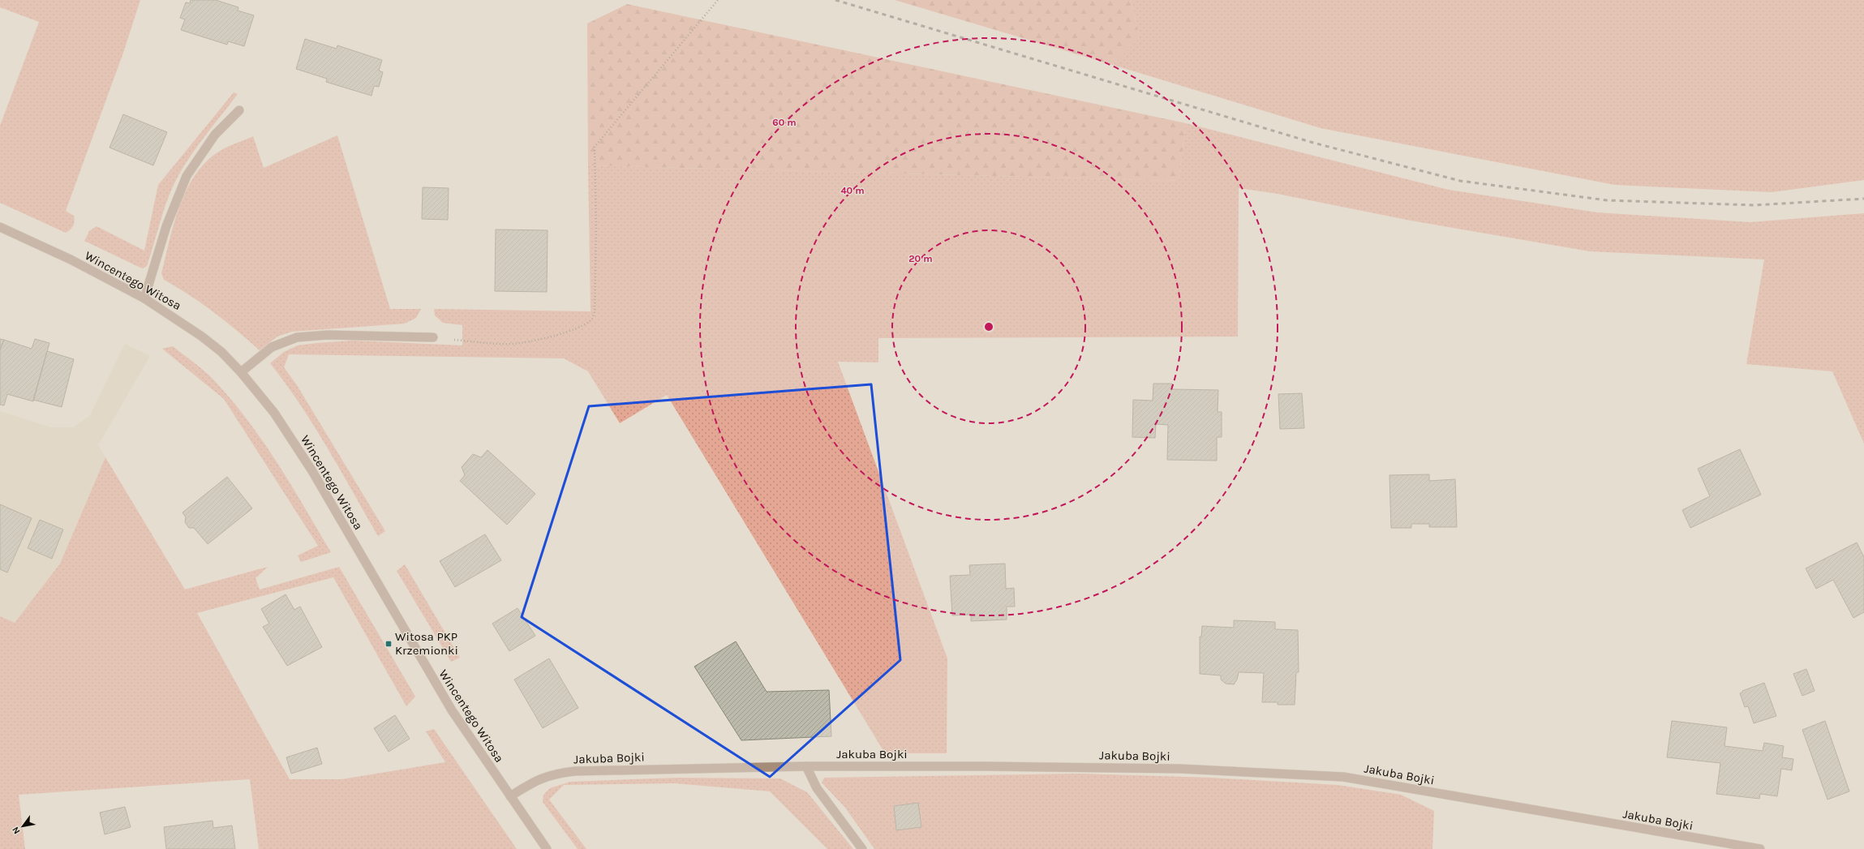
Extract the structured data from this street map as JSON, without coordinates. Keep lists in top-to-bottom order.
{
  "streets": {
    "street": ["Wincentego Witosa", "Jakuba Bojki"]
  },
  "crossings": [
    ["Wincentego Witosa", "Jakuba Bojki"]
  ],
  "places": {
    "transit": ["Witosa PKP Krzemionki"]
  },
  "north": "bottom left",
  "rings": ["60 m", "40 m", "20 m"]
}
